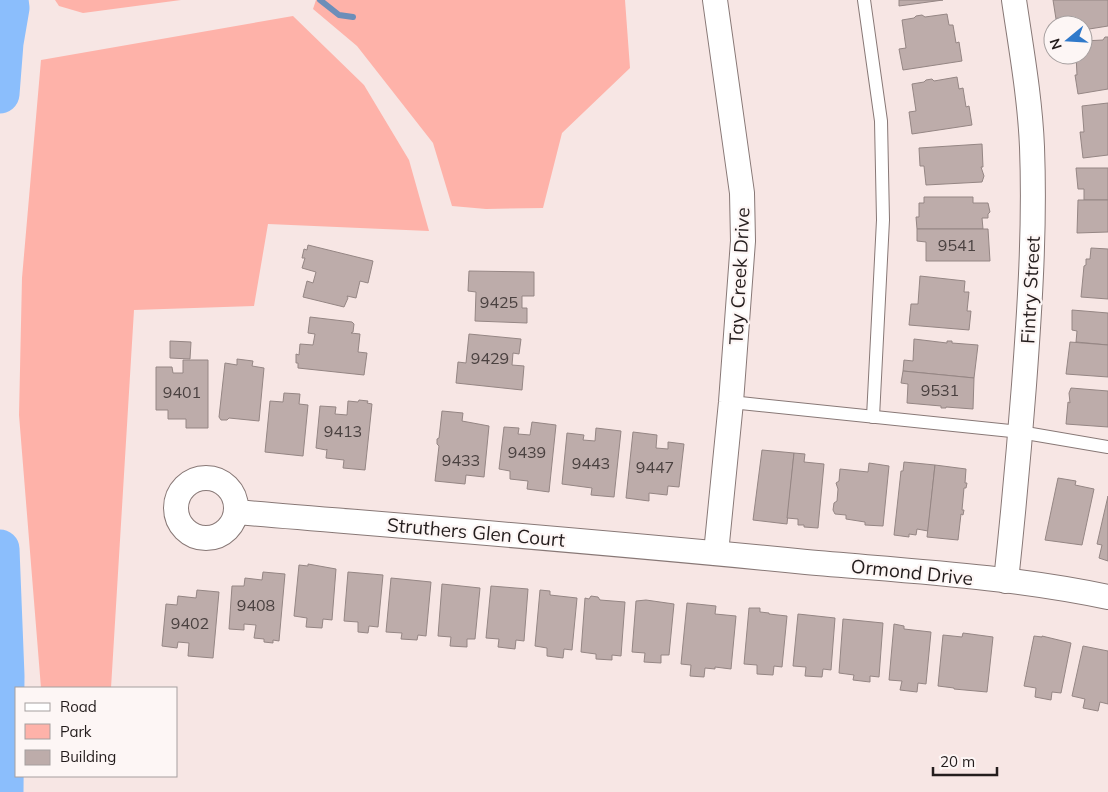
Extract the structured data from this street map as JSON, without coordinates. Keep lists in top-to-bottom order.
{
  "streets": {
    "street": [
      "Tay Creek Drive",
      "Fintry Street",
      "Struthers Glen Court",
      "Ormond Drive"
    ]
  },
  "crossings": [
    ["Tay Creek Drive", "Struthers Glen Court"],
    ["Tay Creek Drive", "Ormond Drive"],
    ["Fintry Street", "Ormond Drive"],
    ["Struthers Glen Court", "Ormond Drive"]
  ],
  "house_numbers": [
    "9541",
    "9425",
    "9429",
    "9531",
    "9401",
    "9413",
    "9439",
    "9433",
    "9443",
    "9447",
    "9408",
    "9402"
  ],
  "legend": ["Road", "Park", "Building"],
  "scale_bar": "20 m",
  "north": "left"
}
